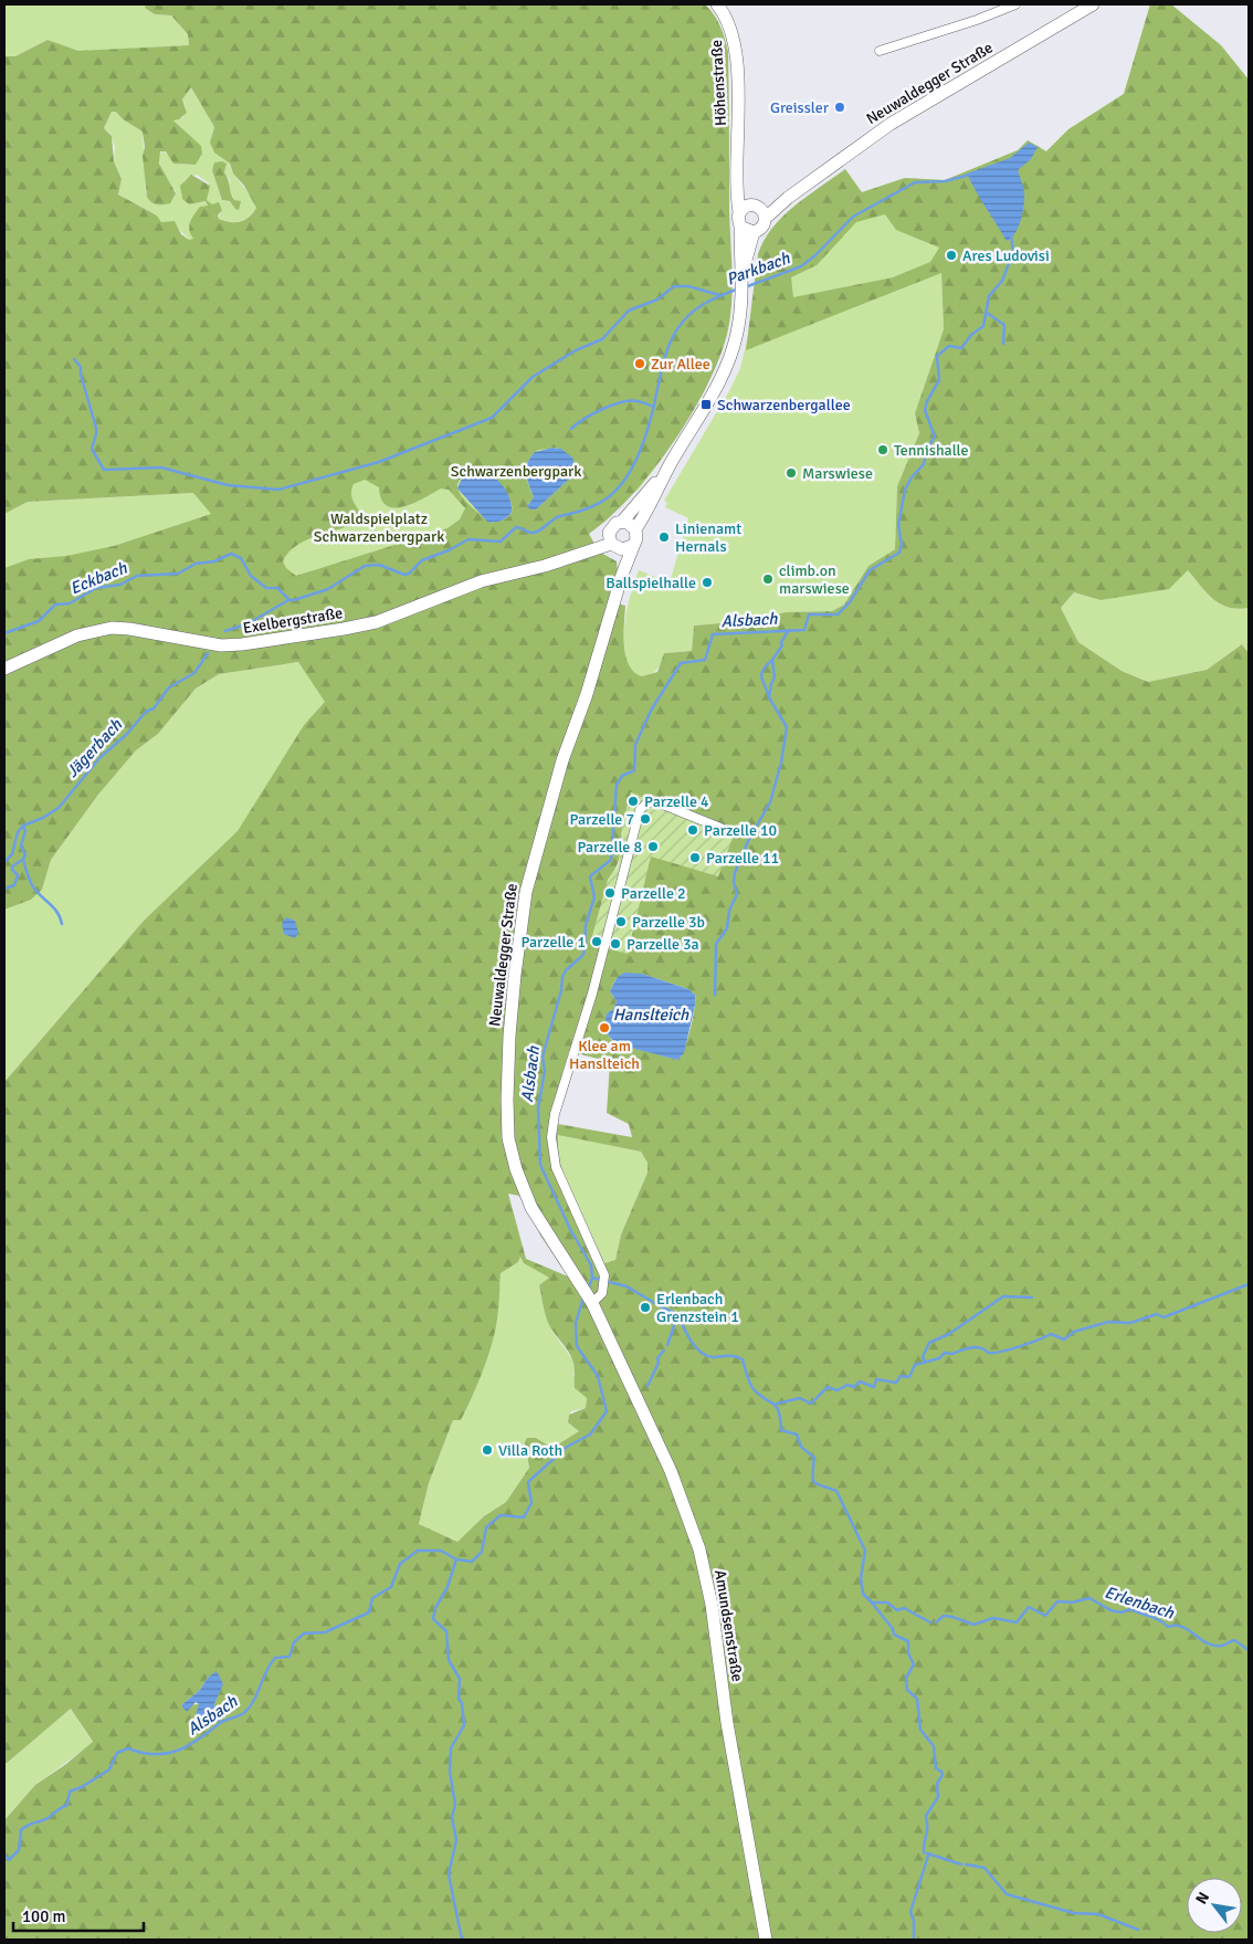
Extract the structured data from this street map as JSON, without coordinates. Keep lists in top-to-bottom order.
{
  "streets": {
    "main road": [
      "Höhenstraße",
      "Neuwaldegger Straße",
      "Exelbergstraße",
      "Amundsenstraße"
    ]
  },
  "crossings": [
    ["Höhenstraße", "Neuwaldegger Straße"],
    ["Neuwaldegger Straße", "Exelbergstraße"],
    ["Neuwaldegger Straße", "Amundsenstraße"]
  ],
  "water": [
    "Parkbach",
    "Eckbach",
    "Alsbach",
    "Jägerbach",
    "Hanslteich",
    "Erlenbach"
  ],
  "parks": ["Schwarzenbergpark", "Waldspielplatz Schwarzenbergpark"],
  "places": {
    "other": [
      "Greissler",
      "Ares Ludovisi",
      "Zur Allee",
      "Tennishalle",
      "Marswiese",
      "Linienamt Hernals",
      "climb.on marswiese",
      "Ballspielhalle",
      "Parzelle 4",
      "Parzelle 7",
      "Parzelle 10",
      "Parzelle 8",
      "Parzelle 11",
      "Parzelle 2",
      "Parzelle 3b",
      "Parzelle 1",
      "Parzelle 3a",
      "Klee am Hanslteich",
      "Erlenbach Grenzstein 1",
      "Villa Roth"
    ],
    "transit": ["Schwarzenbergallee"]
  },
  "scale_bar": "100 m",
  "north": "top left"
}
